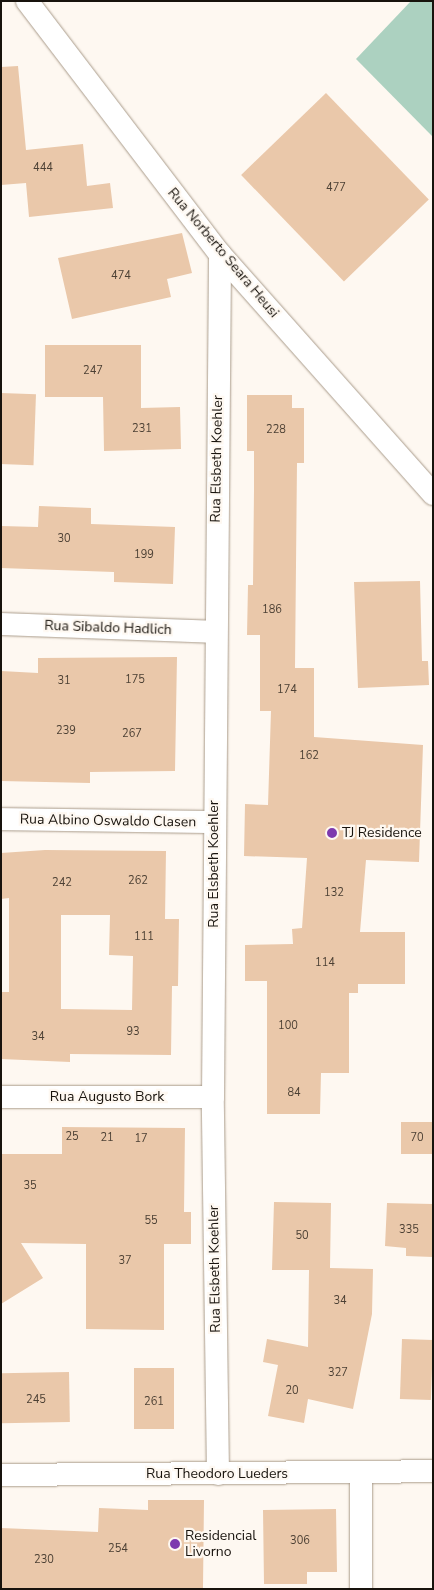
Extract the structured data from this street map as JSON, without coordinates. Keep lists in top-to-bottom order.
{
  "streets": {
    "street": [
      "Rua Norberto Seara Heusi",
      "Rua Elsbeth Koehler",
      "Rua Sibaldo Hadlich",
      "Rua Albino Oswaldo Clasen",
      "Rua Augusto Bork",
      "Rua Theodoro Lueders"
    ]
  },
  "crossings": [
    ["Rua Norberto Seara Heusi", "Rua Elsbeth Koehler"],
    ["Rua Elsbeth Koehler", "Rua Sibaldo Hadlich"],
    ["Rua Elsbeth Koehler", "Rua Albino Oswaldo Clasen"],
    ["Rua Elsbeth Koehler", "Rua Augusto Bork"],
    ["Rua Elsbeth Koehler", "Rua Theodoro Lueders"]
  ],
  "places": ["TJ Residence", "Residencial Livorno"],
  "house_numbers": [
    "444",
    "477",
    "474",
    "247",
    "231",
    "228",
    "30",
    "199",
    "186",
    "175",
    "31",
    "174",
    "239",
    "267",
    "162",
    "262",
    "242",
    "132",
    "111",
    "114",
    "100",
    "93",
    "34",
    "84",
    "25",
    "21",
    "70",
    "17",
    "35",
    "55",
    "335",
    "50",
    "37",
    "34",
    "327",
    "20",
    "245",
    "261",
    "306",
    "254",
    "230"
  ]
}
